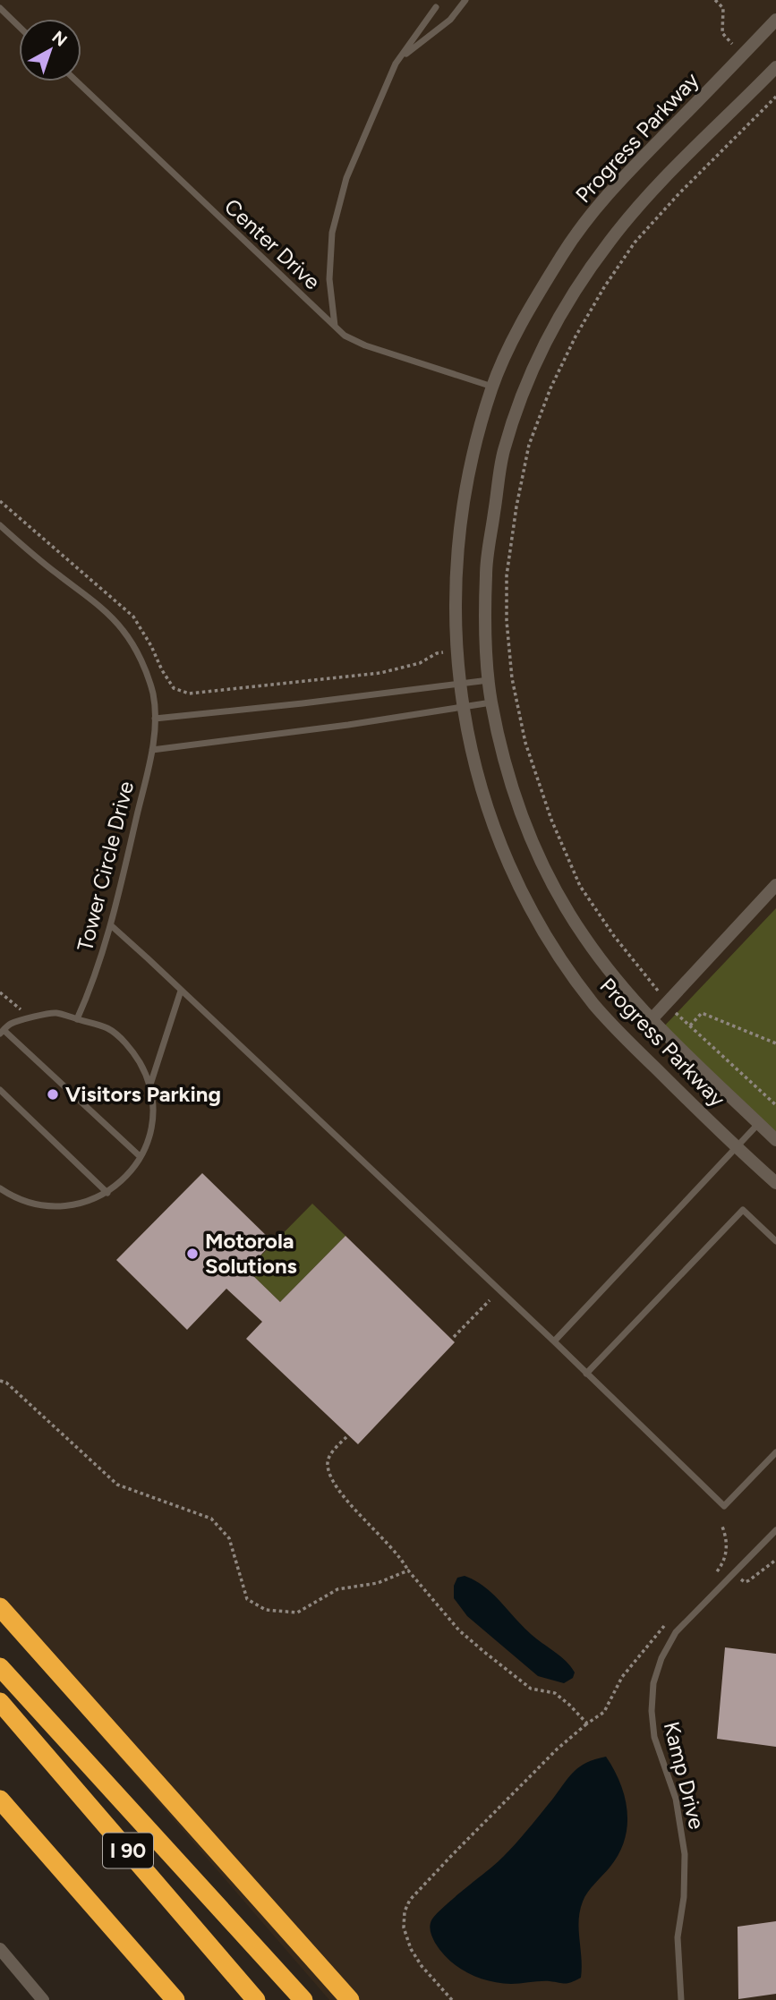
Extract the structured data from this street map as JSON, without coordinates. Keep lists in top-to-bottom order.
{
  "streets": {
    "highway": ["I 90"],
    "street": ["Progress Parkway"],
    "lane": ["Center Drive", "Tower Circle Drive", "Kamp Drive"]
  },
  "crossings": [
    ["Progress Parkway", "Center Drive"]
  ],
  "places": ["Visitors Parking", "Motorola Solutions"],
  "north": "top right"
}
